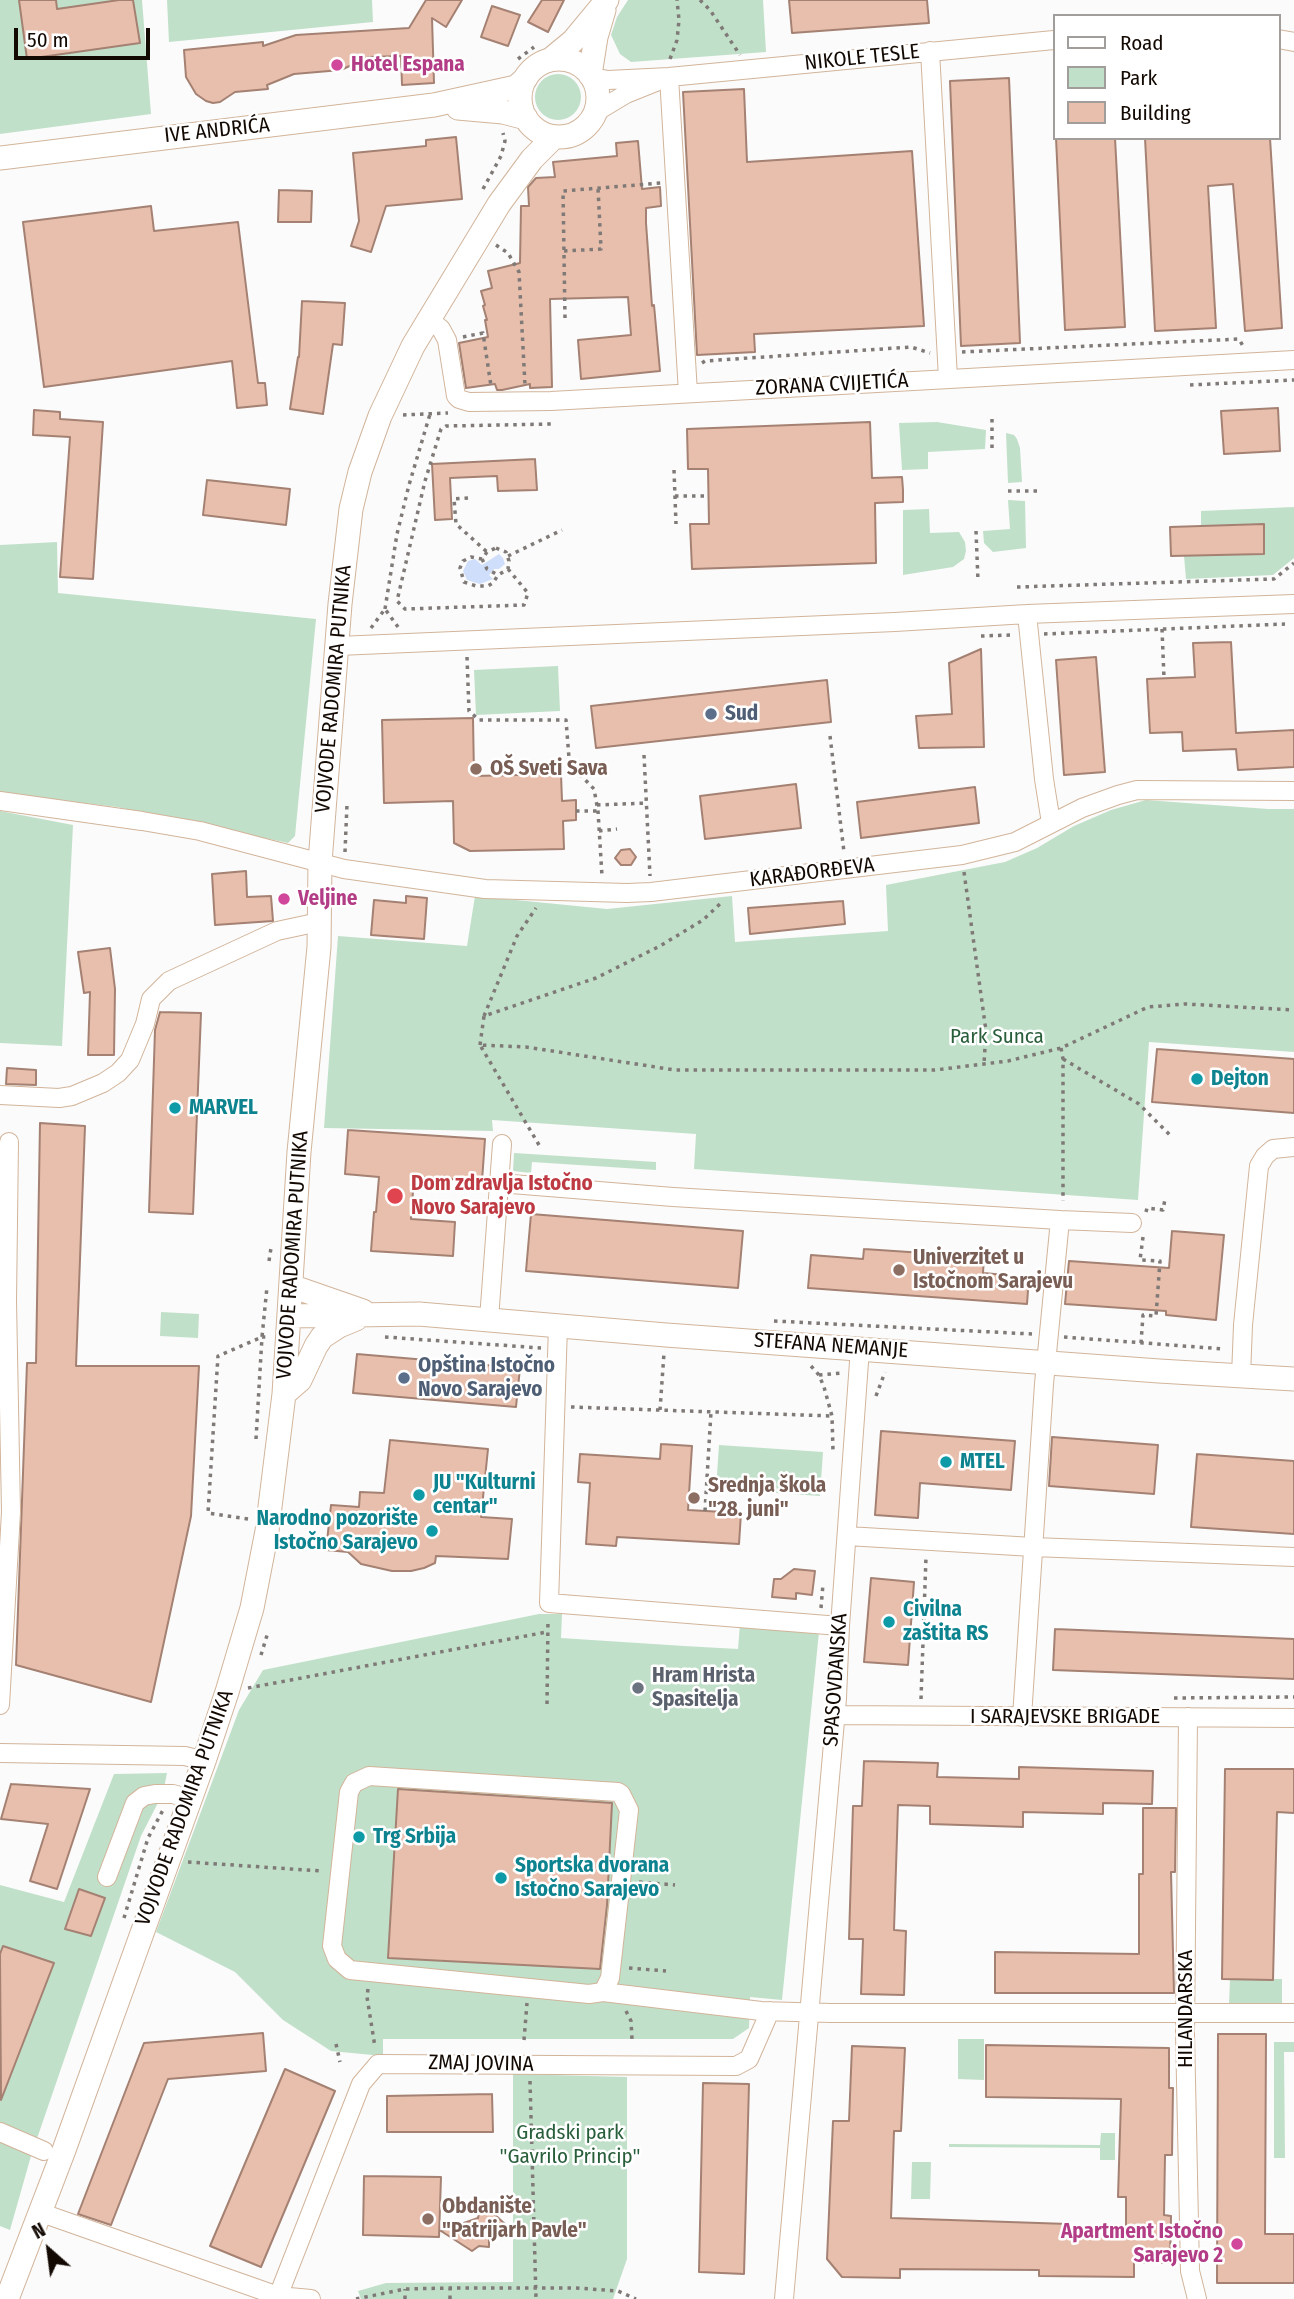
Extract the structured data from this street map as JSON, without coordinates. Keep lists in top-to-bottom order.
{
  "streets": {
    "main road": ["IVE ANDRIĆA", "VOJVODE RADOMIRA PUTNIKA", "STEFANA NEMANJE"],
    "street": [
      "NIKOLE TESLE",
      "ZORANA CVIJETIĆA",
      "KARAĐORĐEVA",
      "SPASOVDANSKA",
      "I SARAJEVSKE BRIGADE",
      "HILANDARSKA",
      "ZMAJ JOVINA"
    ]
  },
  "crossings": [
    ["NIKOLE TESLE", "IVE ANDRIĆA"],
    ["NIKOLE TESLE", "VOJVODE RADOMIRA PUTNIKA"],
    ["IVE ANDRIĆA", "VOJVODE RADOMIRA PUTNIKA"],
    ["VOJVODE RADOMIRA PUTNIKA", "KARAĐORĐEVA"],
    ["VOJVODE RADOMIRA PUTNIKA", "STEFANA NEMANJE"],
    ["STEFANA NEMANJE", "SPASOVDANSKA"],
    ["SPASOVDANSKA", "I SARAJEVSKE BRIGADE"],
    ["I SARAJEVSKE BRIGADE", "HILANDARSKA"]
  ],
  "parks": ["Park Sunca", "Gradski park \"Gavrilo Princip\""],
  "places": [
    "Hotel Espana",
    "Sud",
    "OŠ Sveti Sava",
    "Veljine",
    "Dejton",
    "MARVEL",
    "Dom zdravlja Istočno Novo Sarajevo",
    "Univerzitet u Istočnom Sarajevu",
    "Opština Istočno Novo Sarajevo",
    "MTEL",
    "JU \"Kulturni centar\"",
    "Srednja škola \"28. juni\"",
    "Narodno pozorište Istočno Sarajevo",
    "Civilna zaštita RS",
    "Hram Hrista Spasitelja",
    "Trg Srbija",
    "Sportska dvorana Istočno Sarajevo",
    "Obdanište \"Patrijarh Pavle\"",
    "Apartment Istočno Sarajevo 2"
  ],
  "legend": ["Road", "Park", "Building"],
  "scale_bar": "50 m",
  "north": "top left"
}
